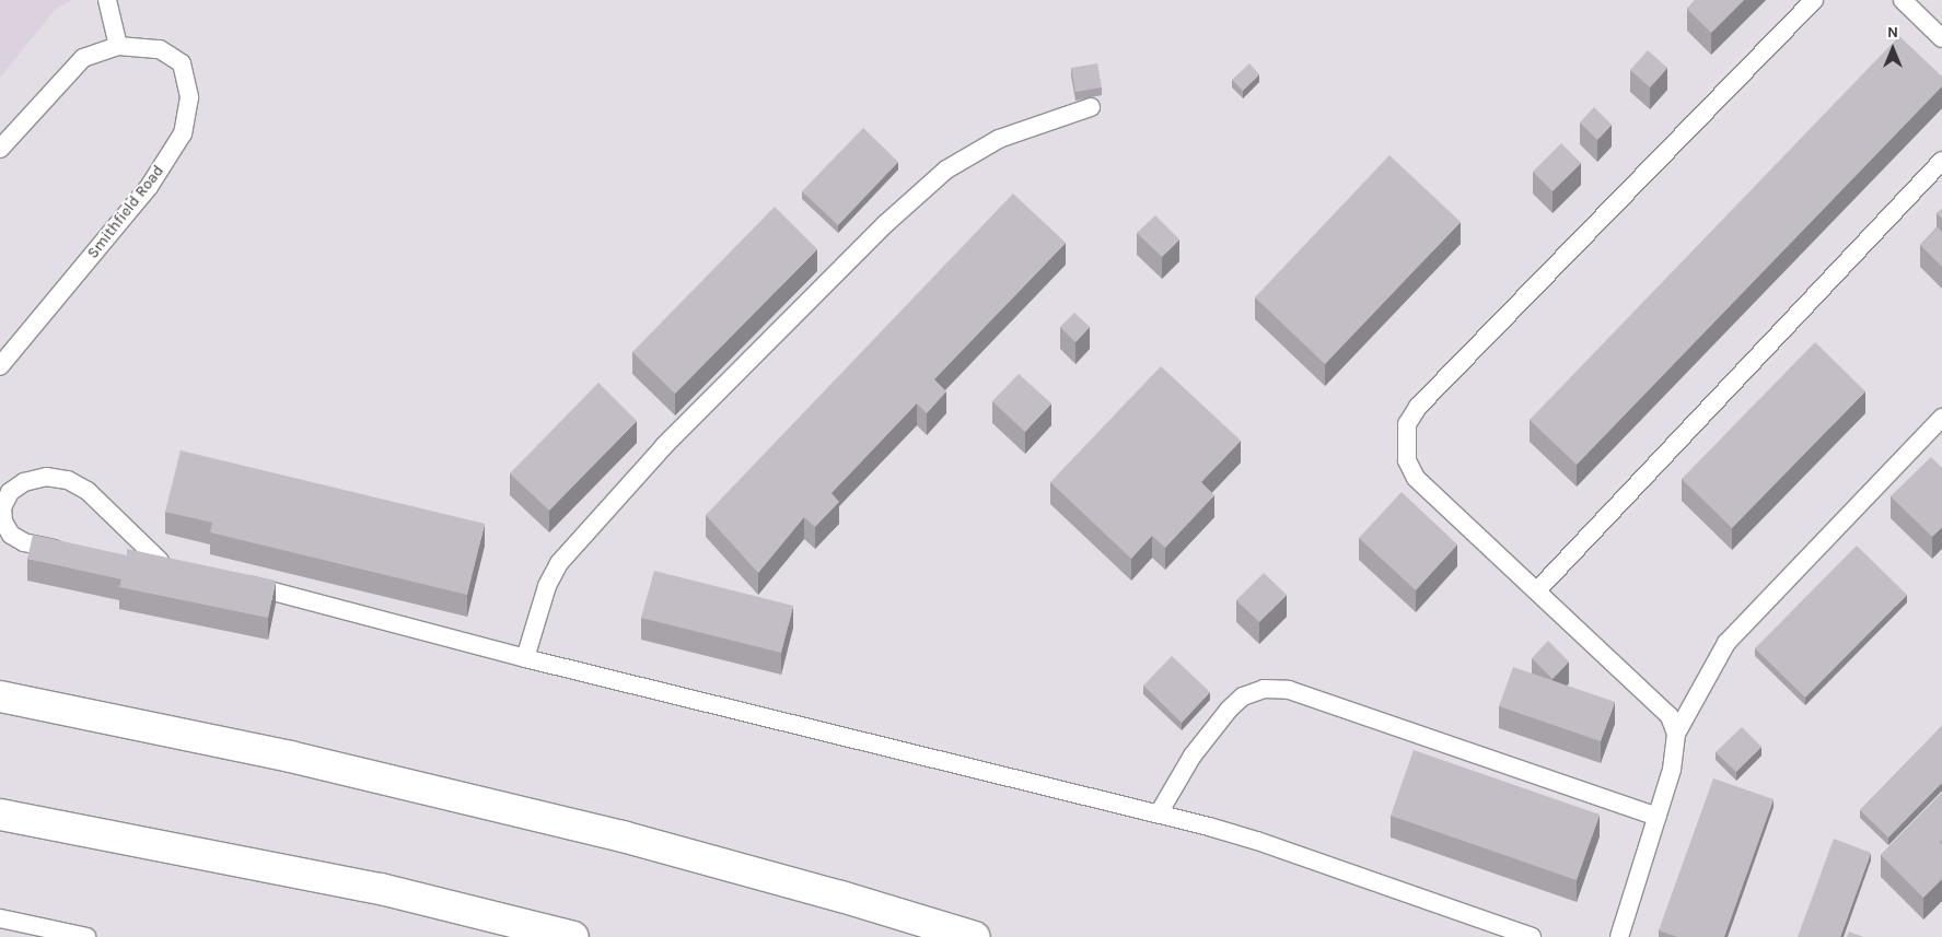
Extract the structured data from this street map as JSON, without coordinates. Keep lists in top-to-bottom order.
{
  "streets": {
    "lane": ["Smithfield Road"]
  },
  "north": "top"
}
